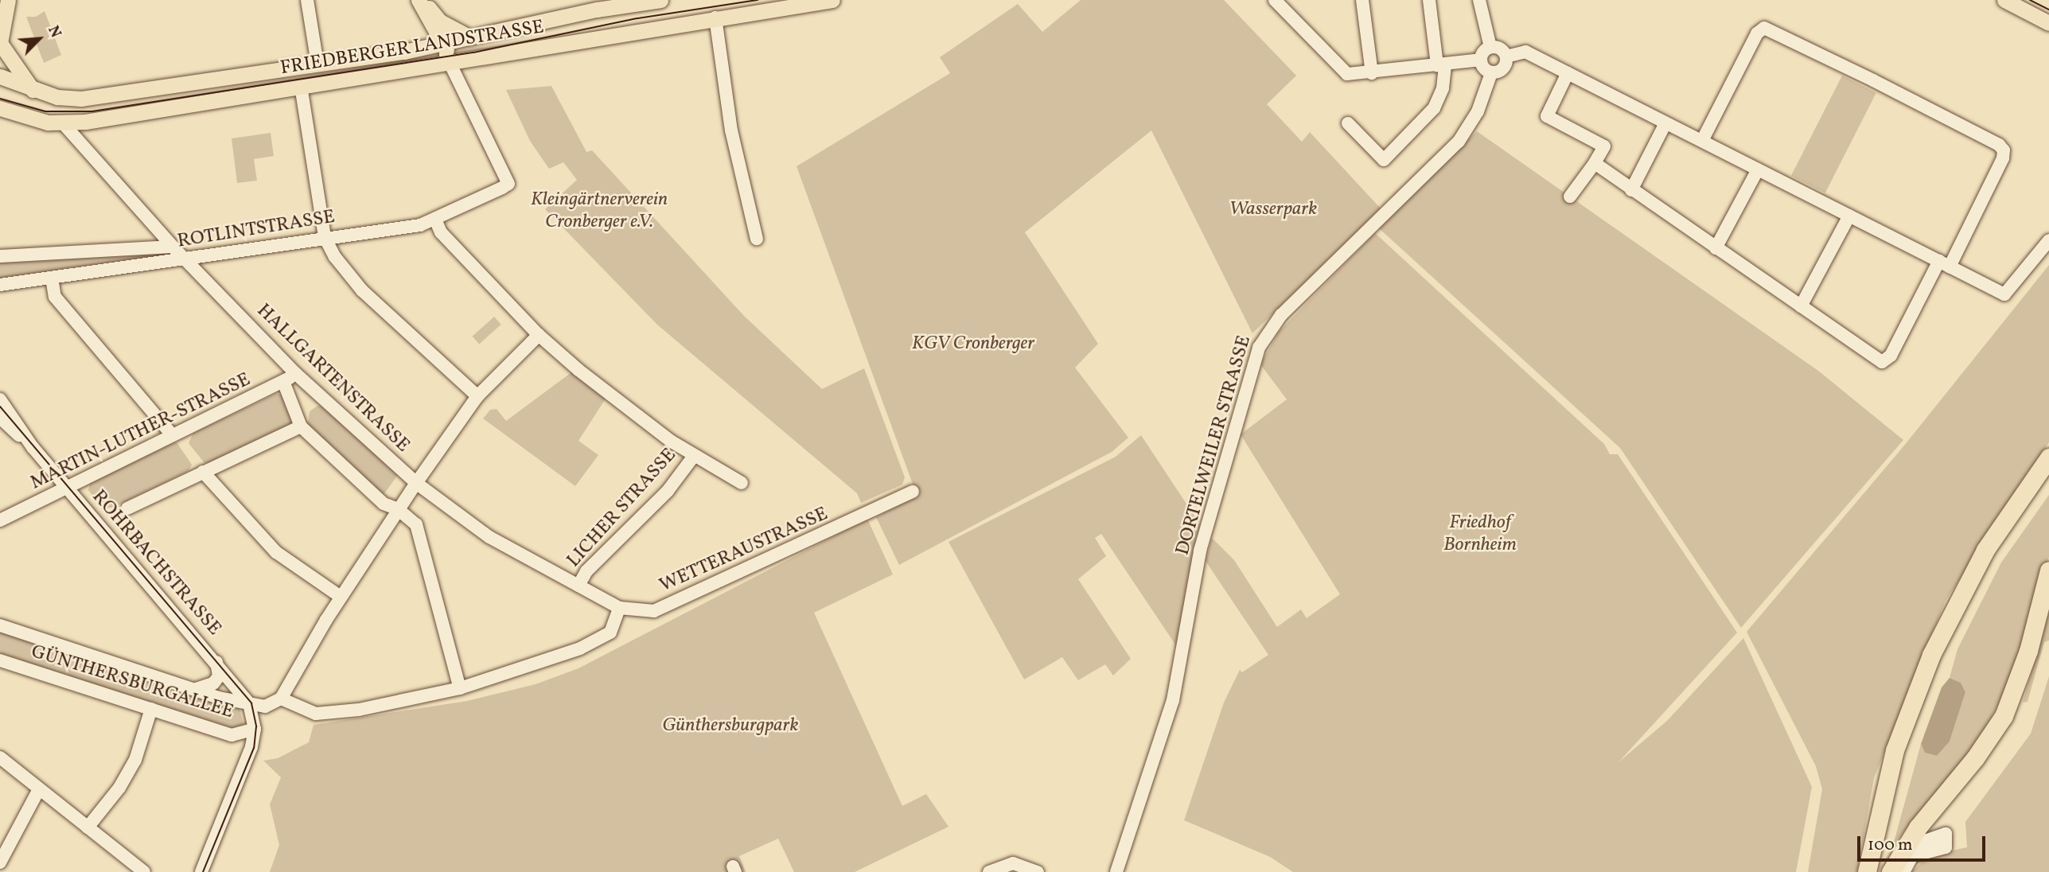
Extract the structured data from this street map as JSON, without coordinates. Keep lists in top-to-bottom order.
{
  "streets": {
    "main road": ["FRIEDBERGER LANDSTRASSE"],
    "street": [
      "ROTLINTSTRASSE",
      "HALLGARTENSTRASSE",
      "MARTIN-LUTHER-STRASSE",
      "DORTELWEILER STRASSE",
      "LICHER STRASSE",
      "WETTERAUSTRASSE",
      "ROHRBACHSTRASSE",
      "GÜNTHERSBURGALLEE"
    ]
  },
  "crossings": [
    ["FRIEDBERGER LANDSTRASSE", "ROTLINTSTRASSE"],
    ["FRIEDBERGER LANDSTRASSE", "HALLGARTENSTRASSE"],
    ["ROTLINTSTRASSE", "HALLGARTENSTRASSE"],
    ["HALLGARTENSTRASSE", "MARTIN-LUTHER-STRASSE"],
    ["HALLGARTENSTRASSE", "LICHER STRASSE"],
    ["HALLGARTENSTRASSE", "WETTERAUSTRASSE"],
    ["MARTIN-LUTHER-STRASSE", "ROHRBACHSTRASSE"],
    ["ROHRBACHSTRASSE", "GÜNTHERSBURGALLEE"]
  ],
  "parks": [
    "Kleingärtnerverein Cronberger e.V.",
    "Wasserpark",
    "KGV Cronberger",
    "Friedhof Bornheim",
    "Günthersburgpark"
  ],
  "scale_bar": "100 m",
  "north": "top right"
}
